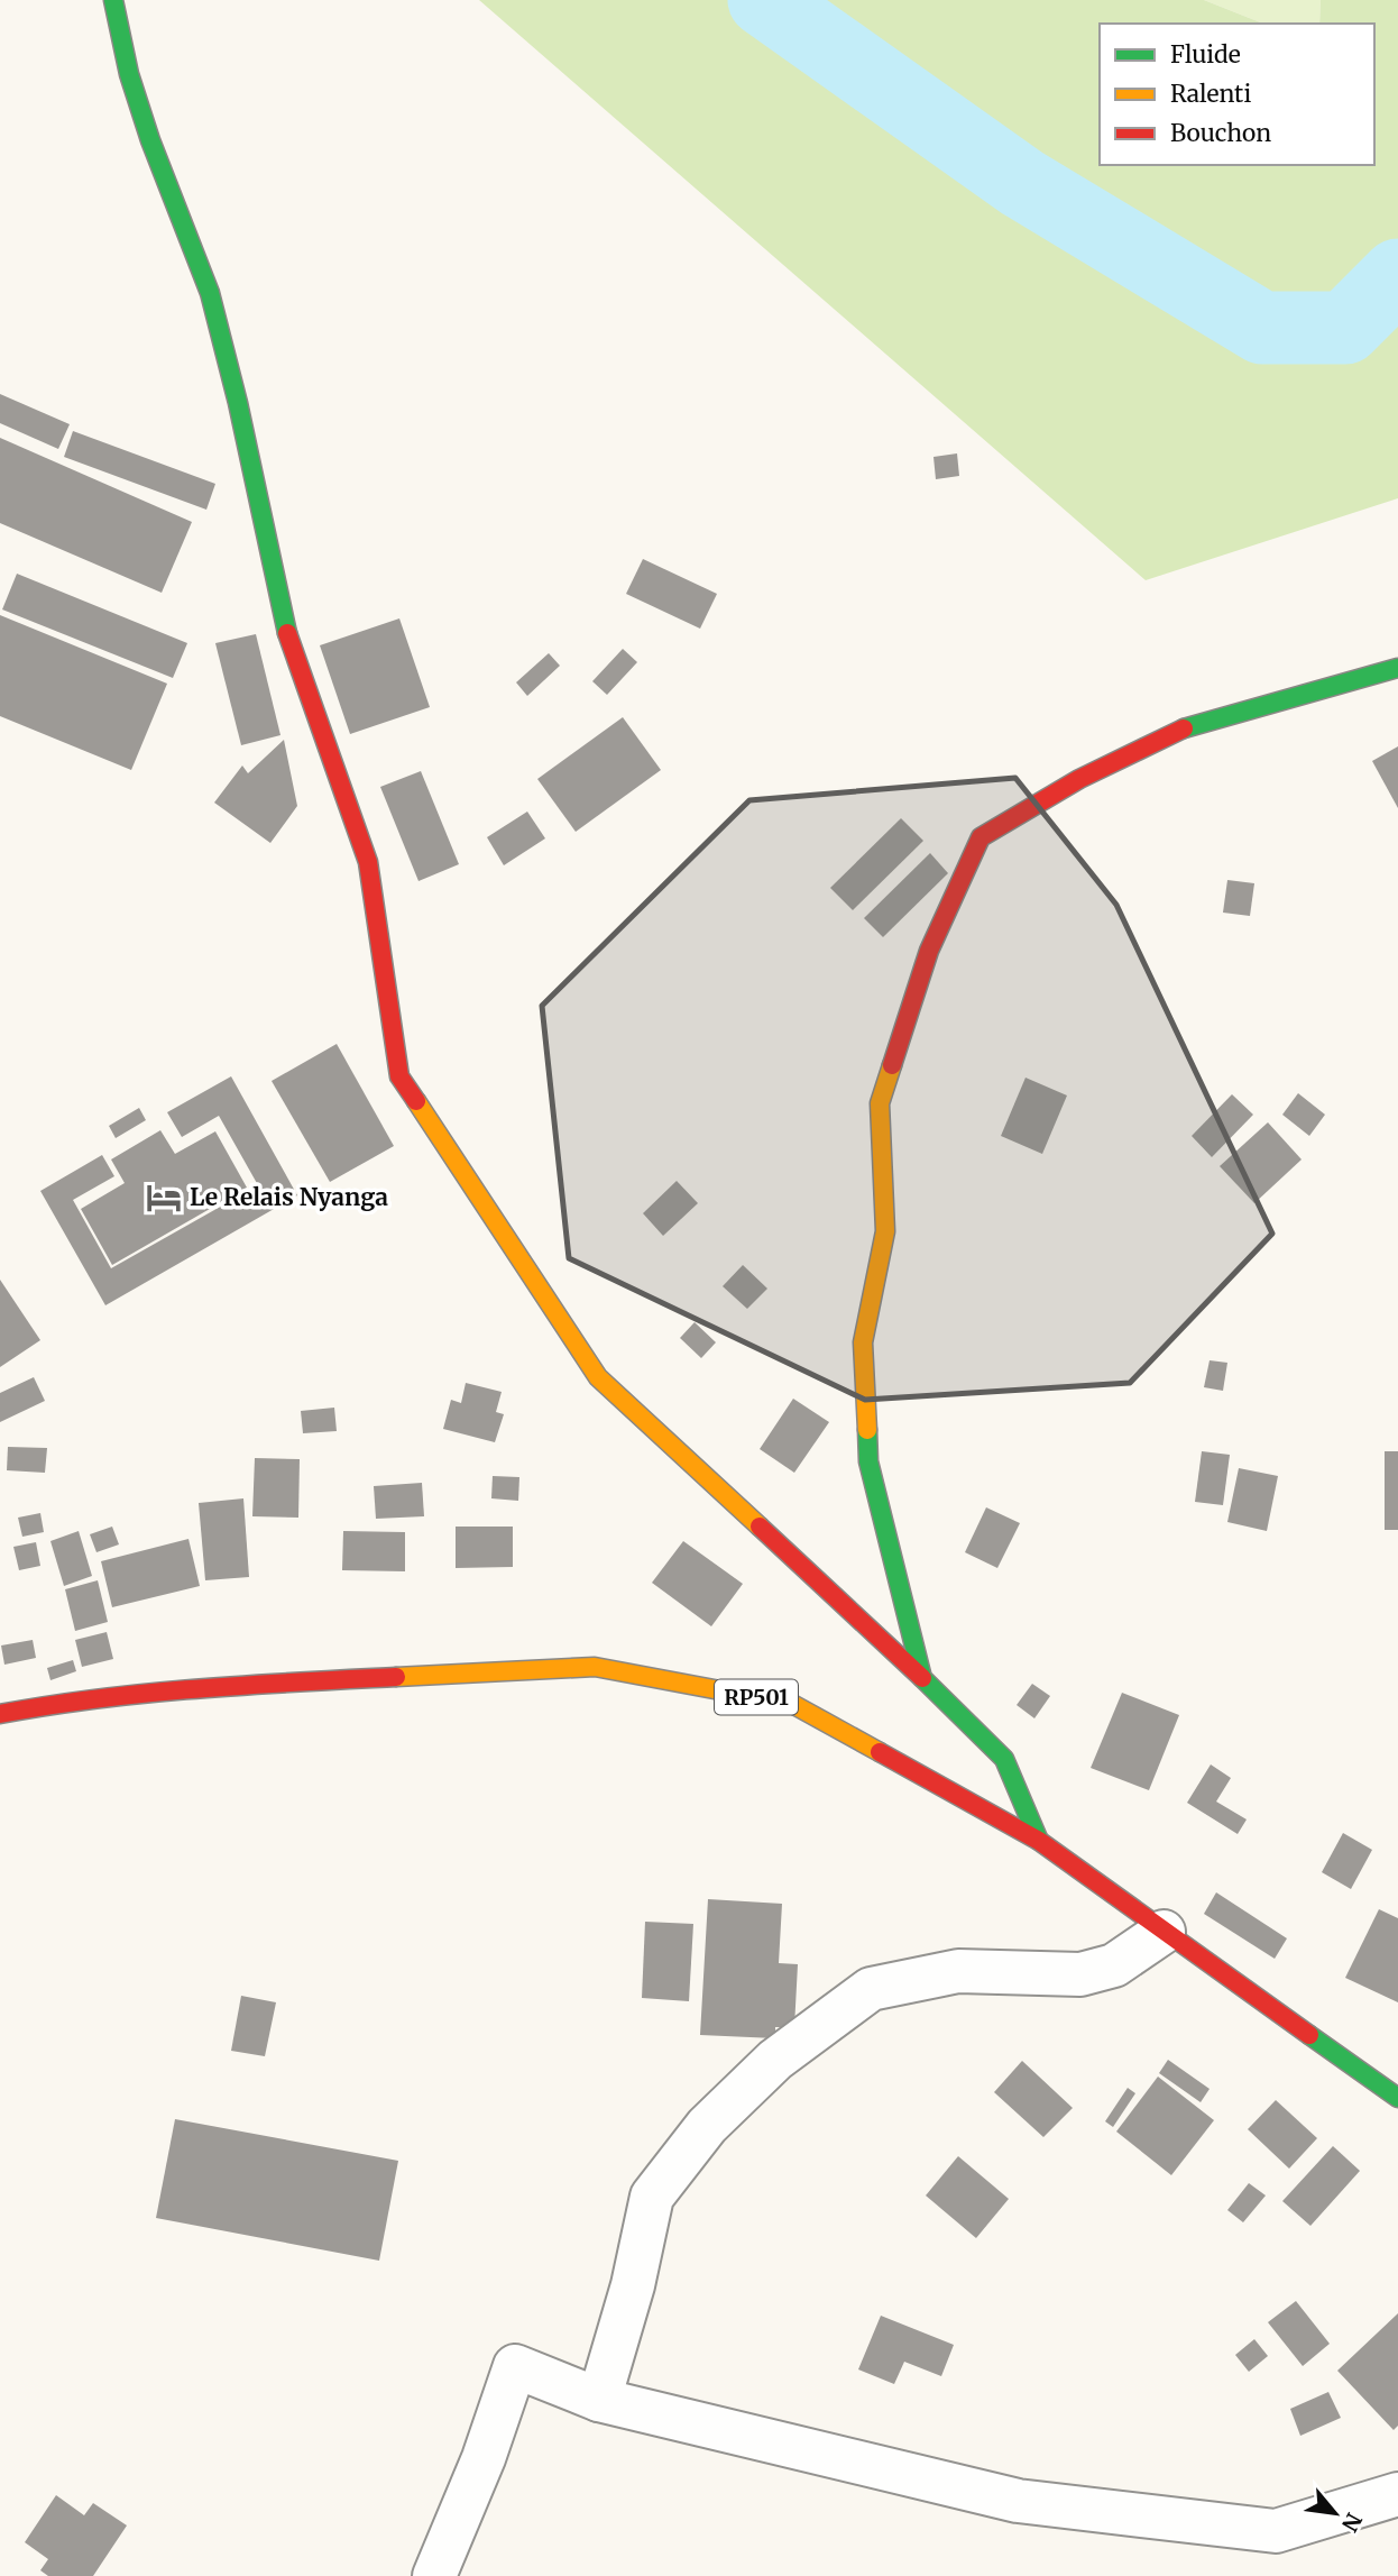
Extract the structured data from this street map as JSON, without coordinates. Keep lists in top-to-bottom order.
{
  "streets": {
    "street": ["RP501"]
  },
  "places": {
    "hotel": ["Le Relais Nyanga"]
  },
  "legend": ["Fluide", "Ralenti", "Bouchon"],
  "north": "bottom right"
}
